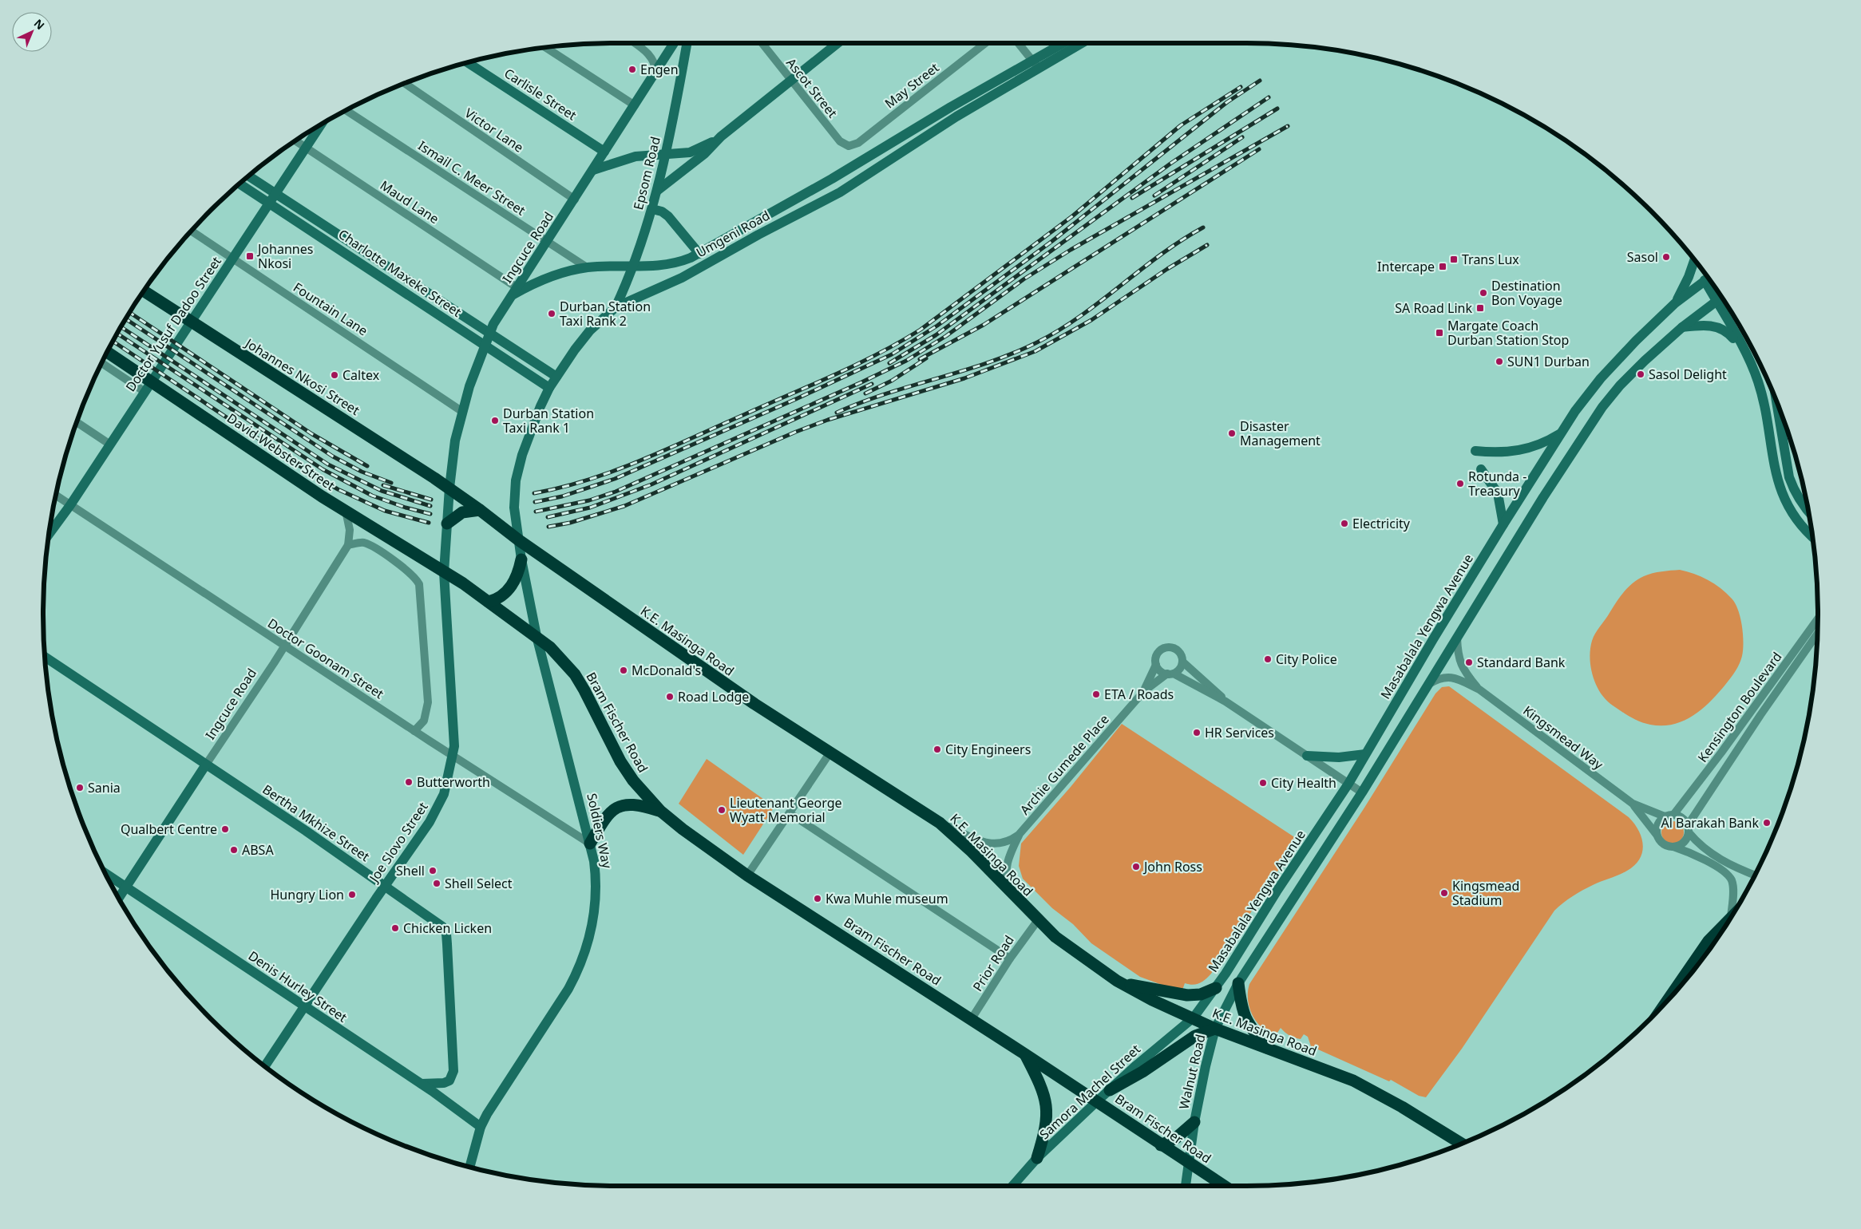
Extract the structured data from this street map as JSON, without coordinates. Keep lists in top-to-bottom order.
{
  "streets": {
    "highway": [
      "Johannes Nkosi Street",
      "David Webster Street",
      "K.E. Masinga Road",
      "Bram Fischer Road"
    ],
    "main road": [
      "Carlisle Street",
      "Epsom Road",
      "Umgeni Road",
      "Ingcuce Road",
      "Charlotte Maxeke Street",
      "Doctor Yusuf Dadoo Street",
      "Masabalala Yengwa Avenue",
      "Bertha Mkhize Street",
      "Soldiers Way",
      "Joe Slovo Street",
      "Denis Hurley Street",
      "Walnut Road",
      "Samora Machel Street"
    ],
    "street": [
      "May Street",
      "Ascot Street",
      "Victor Lane",
      "Ismail C. Meer Street",
      "Maud Lane",
      "Fountain Lane",
      "Doctor Goonam Street",
      "Kensington Boulevard",
      "Kingsmead Way",
      "Archie Gumede Place",
      "Prior Road"
    ]
  },
  "crossings": [
    ["May Street", "Ascot Street"],
    ["Carlisle Street", "Ingcuce Road"],
    ["Victor Lane", "Ingcuce Road"],
    ["Epsom Road", "Umgeni Road"],
    ["Ismail C. Meer Street", "Umgeni Road"],
    ["Ismail C. Meer Street", "Ingcuce Road"],
    ["Maud Lane", "Umgeni Road"],
    ["Maud Lane", "Ingcuce Road"],
    ["Maud Lane", "Doctor Yusuf Dadoo Street"],
    ["Umgeni Road", "Ingcuce Road"],
    ["Umgeni Road", "Charlotte Maxeke Street"],
    ["Umgeni Road", "Johannes Nkosi Street"],
    ["Umgeni Road", "David Webster Street"],
    ["Umgeni Road", "K.E. Masinga Road"],
    ["Umgeni Road", "Bram Fischer Road"],
    ["Umgeni Road", "Soldiers Way"],
    ["Umgeni Road", "Joe Slovo Street"],
    ["Ingcuce Road", "Charlotte Maxeke Street"],
    ["Ingcuce Road", "Fountain Lane"],
    ["Ingcuce Road", "Johannes Nkosi Street"],
    ["Ingcuce Road", "David Webster Street"],
    ["Ingcuce Road", "K.E. Masinga Road"],
    ["Ingcuce Road", "Doctor Goonam Street"],
    ["Ingcuce Road", "Bram Fischer Road"],
    ["Ingcuce Road", "Bertha Mkhize Street"],
    ["Ingcuce Road", "Soldiers Way"],
    ["Ingcuce Road", "Joe Slovo Street"],
    ["Ingcuce Road", "Denis Hurley Street"],
    ["Charlotte Maxeke Street", "Doctor Yusuf Dadoo Street"],
    ["Fountain Lane", "Doctor Yusuf Dadoo Street"],
    ["Doctor Yusuf Dadoo Street", "Johannes Nkosi Street"],
    ["Doctor Yusuf Dadoo Street", "David Webster Street"],
    ["Doctor Yusuf Dadoo Street", "Doctor Goonam Street"],
    ["Johannes Nkosi Street", "David Webster Street"],
    ["Johannes Nkosi Street", "K.E. Masinga Road"],
    ["Johannes Nkosi Street", "Bram Fischer Road"],
    ["Johannes Nkosi Street", "Soldiers Way"],
    ["Johannes Nkosi Street", "Joe Slovo Street"],
    ["David Webster Street", "K.E. Masinga Road"],
    ["David Webster Street", "Bram Fischer Road"],
    ["David Webster Street", "Soldiers Way"],
    ["David Webster Street", "Joe Slovo Street"],
    ["Masabalala Yengwa Avenue", "K.E. Masinga Road"],
    ["Masabalala Yengwa Avenue", "Samora Machel Street"],
    ["K.E. Masinga Road", "Bram Fischer Road"],
    ["K.E. Masinga Road", "Archie Gumede Place"],
    ["K.E. Masinga Road", "Soldiers Way"],
    ["K.E. Masinga Road", "Joe Slovo Street"],
    ["K.E. Masinga Road", "Prior Road"],
    ["K.E. Masinga Road", "Walnut Road"],
    ["K.E. Masinga Road", "Samora Machel Street"],
    ["Doctor Goonam Street", "Soldiers Way"],
    ["Doctor Goonam Street", "Joe Slovo Street"],
    ["Kensington Boulevard", "Kingsmead Way"],
    ["Bram Fischer Road", "Soldiers Way"],
    ["Bram Fischer Road", "Joe Slovo Street"],
    ["Bram Fischer Road", "Prior Road"],
    ["Bram Fischer Road", "Walnut Road"],
    ["Bram Fischer Road", "Samora Machel Street"],
    ["Bertha Mkhize Street", "Joe Slovo Street"],
    ["Bertha Mkhize Street", "Denis Hurley Street"],
    ["Soldiers Way", "Joe Slovo Street"],
    ["Soldiers Way", "Denis Hurley Street"],
    ["Joe Slovo Street", "Denis Hurley Street"]
  ],
  "places": {
    "other": [
      "Engen",
      "Sasol",
      "Destination Bon Voyage",
      "Durban Station Taxi Rank 2",
      "SUN1 Durban",
      "Sasol Delight",
      "Caltex",
      "Durban Station Taxi Rank 1",
      "Disaster Management",
      "Rotunda - Treasury",
      "Electricity",
      "City Police",
      "Standard Bank",
      "McDonald's",
      "ETA / Roads",
      "Road Lodge",
      "HR Services",
      "City Engineers",
      "Butterworth",
      "City Health",
      "Sania",
      "Lieutenant George Wyatt Memorial",
      "Al Barakah Bank",
      "Qualbert Centre",
      "ABSA",
      "John Ross",
      "Shell",
      "Shell Select",
      "Kingsmead Stadium",
      "Hungry Lion",
      "Kwa Muhle museum",
      "Chicken Licken"
    ],
    "transit": [
      "Johannes Nkosi",
      "Trans Lux",
      "Intercape",
      "SA Road Link",
      "Margate Coach Durban Station Stop"
    ]
  },
  "north": "top right"
}
